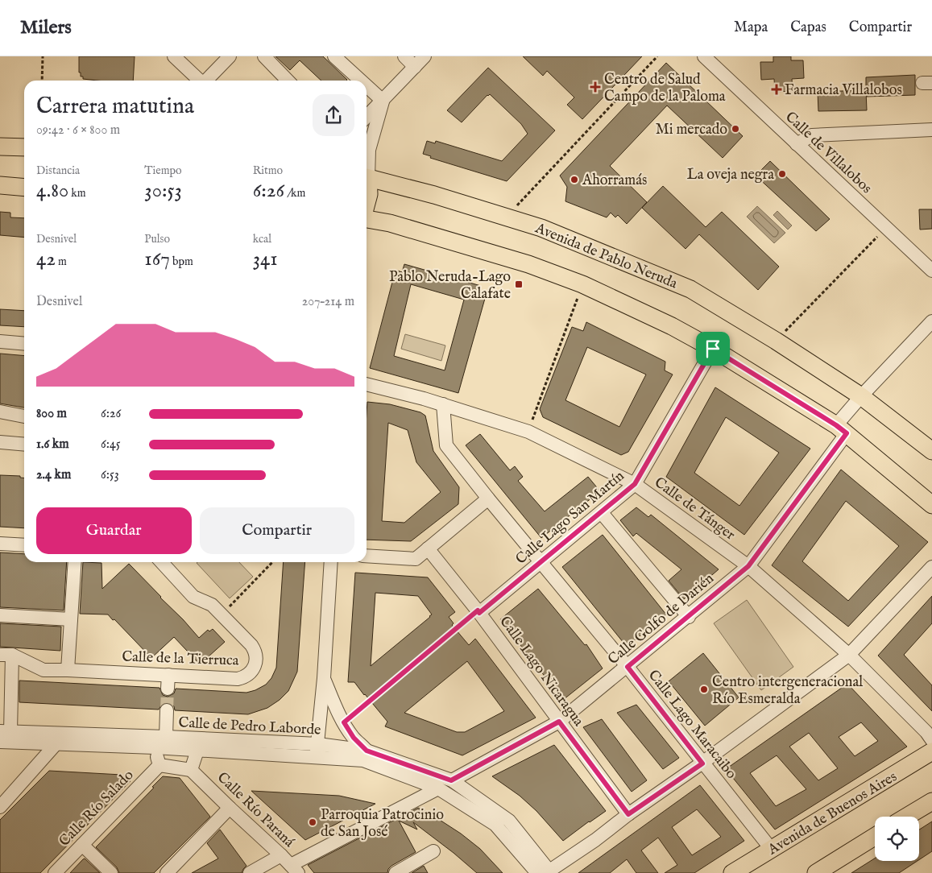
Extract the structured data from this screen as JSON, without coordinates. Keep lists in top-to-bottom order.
{
  "streets": {
    "main road": ["Avenida de Pablo Neruda", "Avenida de Buenos Aires"],
    "street": [
      "Calle de Villalobos",
      "Calle de Tánger",
      "Calle Lago San Martín",
      "Calle Golfo de Darién",
      "Calle de la Tierruca",
      "Calle Lago Nicaragua",
      "Calle Lago Maracaibo",
      "Calle de Pedro Laborde",
      "Calle Río Salado",
      "Calle Río Paraná"
    ]
  },
  "crossings": [
    ["Calle de Tánger", "Calle Lago San Martín"],
    ["Calle de Tánger", "Calle Golfo de Darién"],
    ["Calle de Tánger", "Calle Lago Maracaibo"],
    ["Calle Lago San Martín", "Calle Lago Nicaragua"],
    ["Calle Lago San Martín", "Calle Lago Maracaibo"],
    ["Calle Golfo de Darién", "Calle Lago Nicaragua"],
    ["Calle Golfo de Darién", "Calle Lago Maracaibo"],
    ["Calle Golfo de Darién", "Calle de Pedro Laborde"],
    ["Calle Lago Maracaibo", "Avenida de Buenos Aires"]
  ],
  "places": {
    "health": ["Centro de Salud Campo de la Paloma", "Farmacia Villalobos"],
    "other": [
      "Mi mercado",
      "La oveja negra",
      "Ahorramás",
      "Centro intergeneracional Río Esmeralda",
      "Parroquia Patrocinio de San José"
    ],
    "transit": ["Pablo Neruda-Lago Calafate"]
  },
  "page": {
    "header": "Milers",
    "nav": ["Mapa", "Capas", "Compartir"],
    "heading": ["Carrera matutina", "09:42 · 6 × 800 m"],
    "stats": [
      ["Distancia", "4.80 km"],
      ["Tiempo", "30:53"],
      ["Ritmo", "6:26 /km"],
      ["Desnivel", "42 m"],
      ["Pulso", "167 bpm"],
      ["kcal", "341"]
    ],
    "chart": ["Desnivel", "207–214 m"],
    "list": [
      {
        "name": "800 m",
        "note": "6:26"
      },
      {
        "name": "1.6 km",
        "note": "6:45"
      },
      {
        "name": "2.4 km",
        "note": "6:53"
      }
    ],
    "buttons": ["Guardar", "Compartir"]
  }
}
